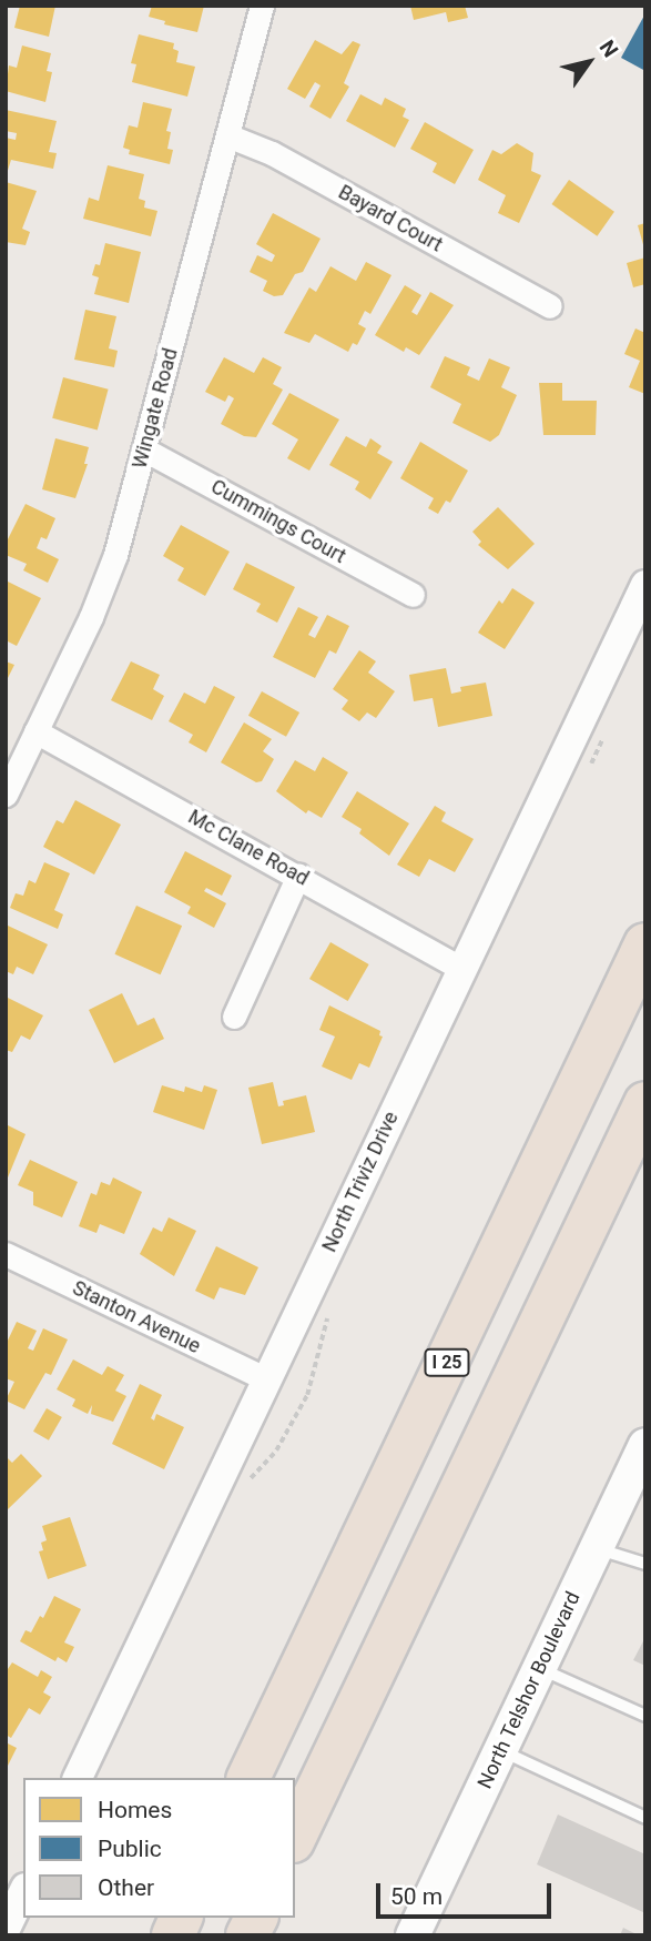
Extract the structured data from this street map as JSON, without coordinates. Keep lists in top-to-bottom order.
{
  "streets": {
    "highway": ["I 25"],
    "main road": ["North Telshor Boulevard"],
    "street": [
      "Bayard Court",
      "Wingate Road",
      "Cummings Court",
      "Mc Clane Road",
      "North Triviz Drive",
      "Stanton Avenue"
    ]
  },
  "crossings": [
    ["Bayard Court", "Wingate Road"],
    ["Wingate Road", "Cummings Court"],
    ["Wingate Road", "Mc Clane Road"],
    ["Mc Clane Road", "North Triviz Drive"],
    ["North Triviz Drive", "Stanton Avenue"]
  ],
  "legend": ["Homes", "Public", "Other"],
  "scale_bar": "50 m",
  "north": "top right"
}
